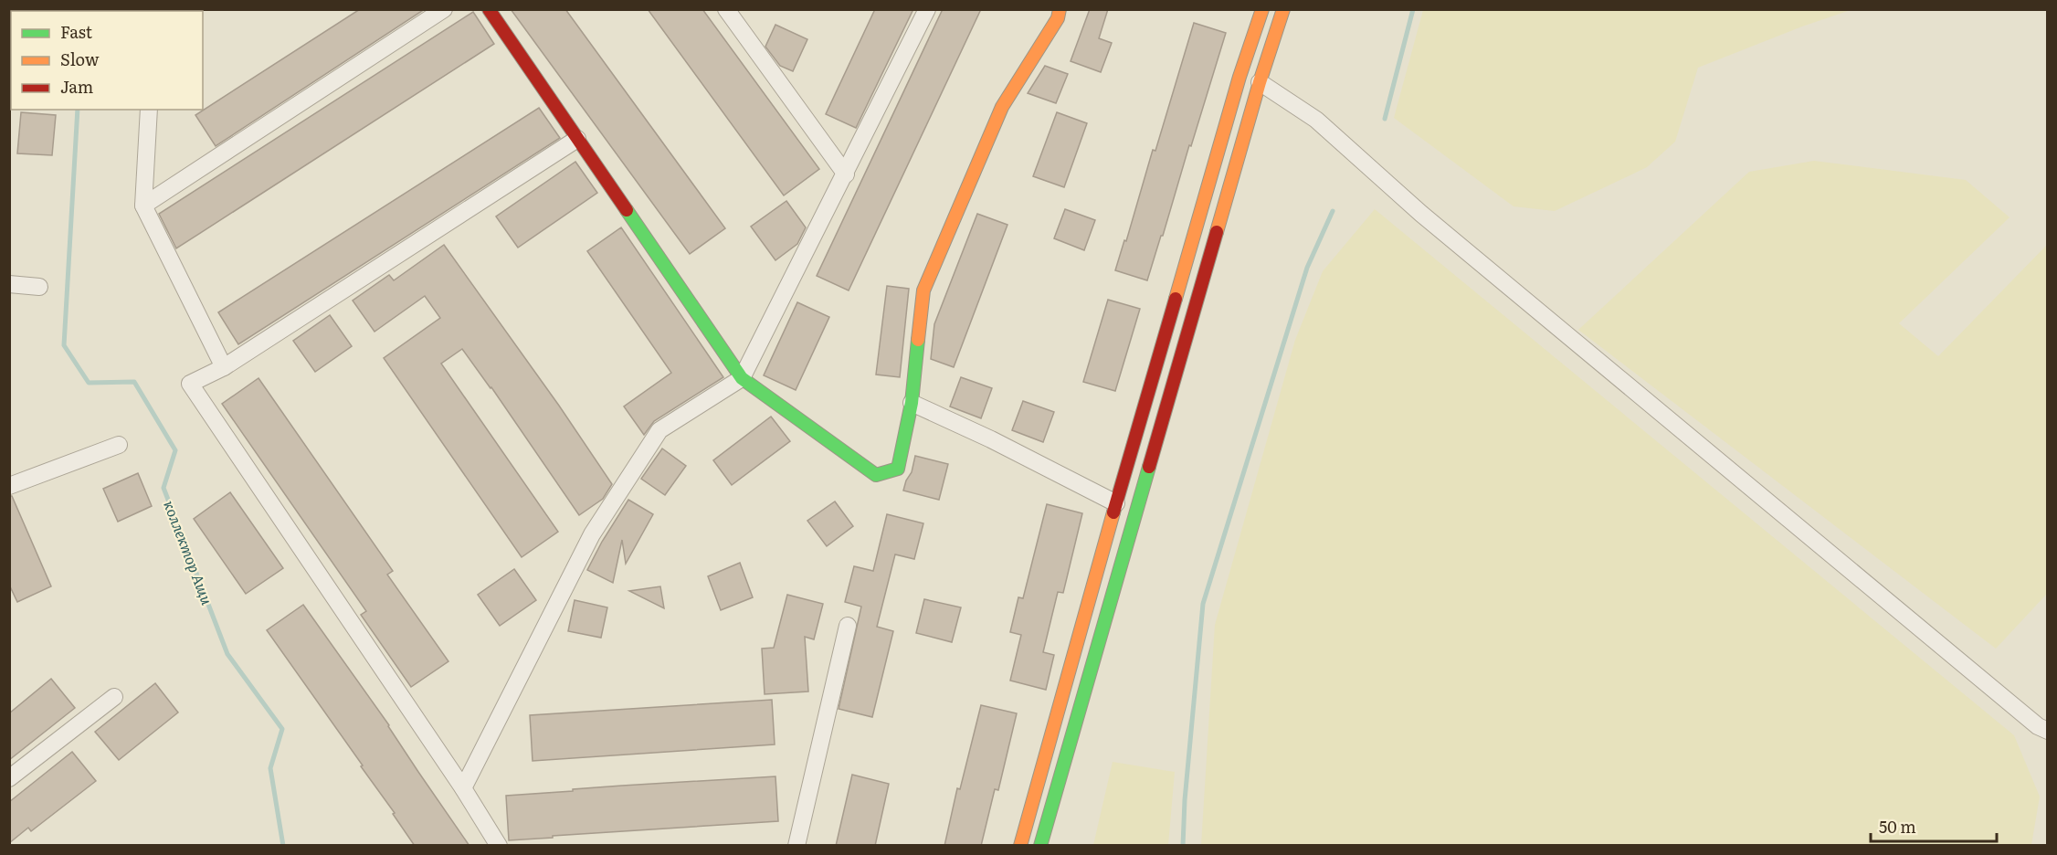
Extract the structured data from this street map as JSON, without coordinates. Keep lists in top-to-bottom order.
{
  "water": ["коллектор Ащи"],
  "legend": ["Fast", "Slow", "Jam"],
  "scale_bar": "50 m"
}
